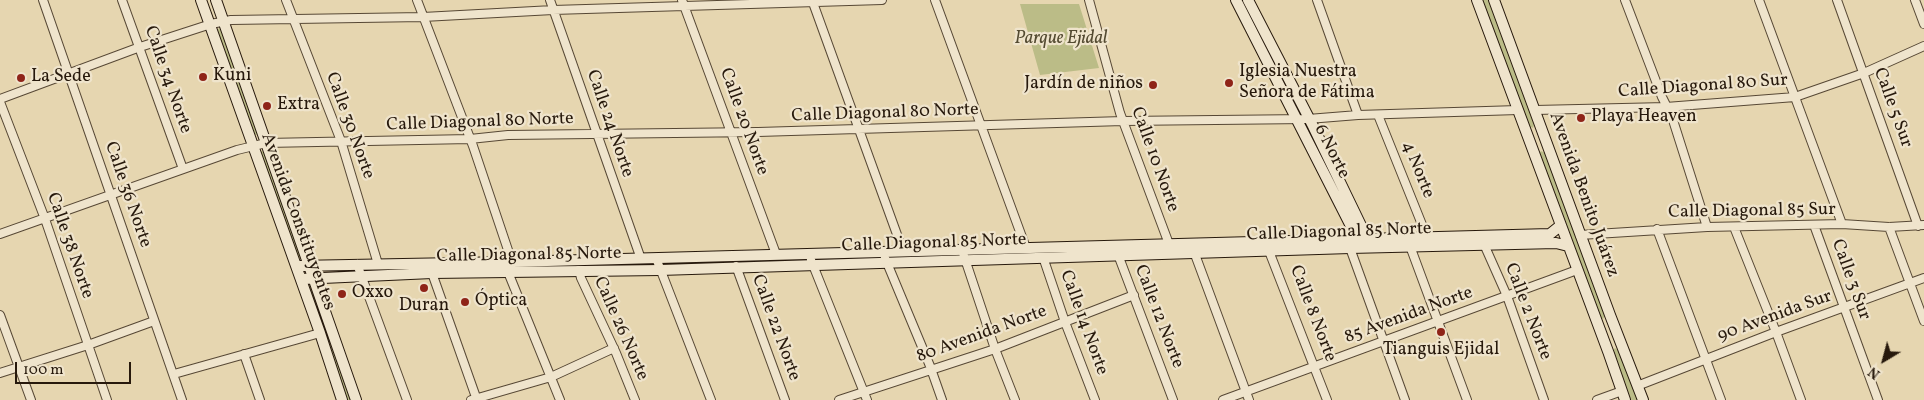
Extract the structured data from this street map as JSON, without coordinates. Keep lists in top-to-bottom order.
{
  "streets": {
    "main road": [
      "6 Norte",
      "Avenida Benito Juárez",
      "Avenida Constituyentes",
      "Calle Diagonal 85 Norte"
    ],
    "street": [
      "Calle 34 Norte",
      "Calle Diagonal 80 Sur",
      "Calle 5 Sur",
      "Calle Diagonal 80 Norte",
      "Calle 20 Norte",
      "Calle 24 Norte",
      "Calle 30 Norte",
      "Calle 10 Norte",
      "4 Norte",
      "Calle 36 Norte",
      "Calle Diagonal 85 Sur",
      "Calle 38 Norte",
      "Calle 3 Sur",
      "Calle 2 Norte",
      "Calle 8 Norte",
      "85 Avenida Norte",
      "Calle 12 Norte",
      "90 Avenida Sur",
      "Calle 14 Norte",
      "Calle 22 Norte",
      "Calle 26 Norte",
      "80 Avenida Norte"
    ]
  },
  "crossings": [
    ["Calle 34 Norte", "Calle Diagonal 80 Norte"],
    ["Calle Diagonal 80 Sur", "Calle 5 Sur"],
    ["Calle Diagonal 80 Sur", "Avenida Benito Juárez"],
    ["Calle Diagonal 80 Sur", "Calle 3 Sur"],
    ["Calle 5 Sur", "Calle Diagonal 85 Sur"],
    ["Calle Diagonal 80 Norte", "Calle 20 Norte"],
    ["Calle Diagonal 80 Norte", "Calle 24 Norte"],
    ["Calle Diagonal 80 Norte", "Calle 30 Norte"],
    ["Calle Diagonal 80 Norte", "6 Norte"],
    ["Calle Diagonal 80 Norte", "Calle 10 Norte"],
    ["Calle Diagonal 80 Norte", "4 Norte"],
    ["Calle Diagonal 80 Norte", "Calle 36 Norte"],
    ["Calle Diagonal 80 Norte", "Avenida Benito Juárez"],
    ["Calle Diagonal 80 Norte", "Avenida Constituyentes"],
    ["Calle Diagonal 80 Norte", "Calle 38 Norte"],
    ["Calle 20 Norte", "Calle Diagonal 85 Norte"],
    ["Calle 24 Norte", "Calle Diagonal 85 Norte"],
    ["Calle 30 Norte", "Calle Diagonal 85 Norte"],
    ["6 Norte", "Calle Diagonal 85 Norte"],
    ["Calle 10 Norte", "Calle Diagonal 85 Norte"],
    ["4 Norte", "Calle Diagonal 85 Norte"],
    ["Avenida Benito Juárez", "Calle Diagonal 85 Sur"],
    ["Avenida Benito Juárez", "Calle Diagonal 85 Norte"],
    ["Avenida Benito Juárez", "85 Avenida Norte"],
    ["Avenida Benito Juárez", "90 Avenida Sur"],
    ["Calle Diagonal 85 Sur", "Calle 3 Sur"],
    ["Avenida Constituyentes", "Calle Diagonal 85 Norte"],
    ["Calle Diagonal 85 Norte", "Calle 2 Norte"],
    ["Calle Diagonal 85 Norte", "Calle 8 Norte"],
    ["Calle Diagonal 85 Norte", "Calle 12 Norte"],
    ["Calle Diagonal 85 Norte", "Calle 14 Norte"],
    ["Calle Diagonal 85 Norte", "Calle 22 Norte"],
    ["Calle Diagonal 85 Norte", "Calle 26 Norte"],
    ["Calle 3 Sur", "90 Avenida Sur"],
    ["Calle 2 Norte", "85 Avenida Norte"],
    ["Calle 8 Norte", "85 Avenida Norte"],
    ["Calle 12 Norte", "80 Avenida Norte"],
    ["Calle 14 Norte", "80 Avenida Norte"]
  ],
  "parks": ["Parque Ejidal"],
  "places": [
    "Kuni",
    "La Sede",
    "Iglesia Nuestra Señora de Fátima",
    "Jardín de niños",
    "Extra",
    "Playa Heaven",
    "Duran",
    "Oxxo",
    "Óptica",
    "Tianguis Ejidal"
  ],
  "scale_bar": "100 m",
  "north": "bottom left"
}
